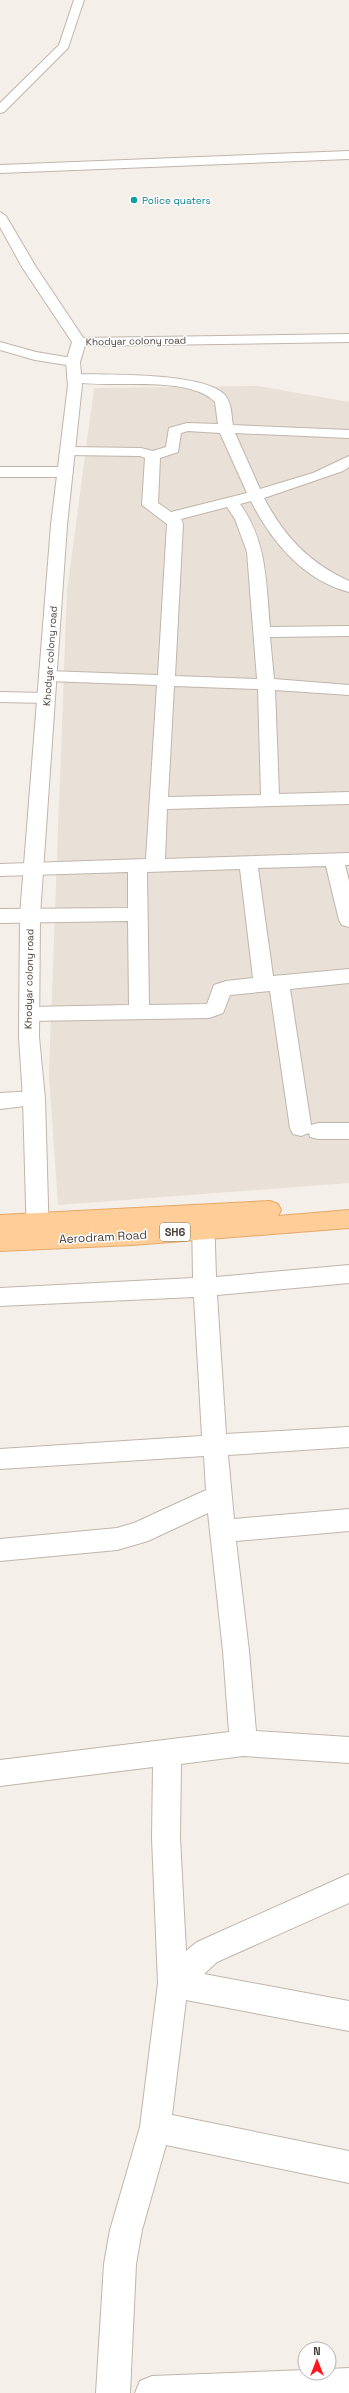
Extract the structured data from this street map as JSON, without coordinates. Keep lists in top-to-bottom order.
{
  "streets": {
    "main road": ["SH6", "Aerodram Road"],
    "street": ["Khodyar colony road"]
  },
  "crossings": [
    ["Khodyar colony road", "Aerodram Road"]
  ],
  "places": ["Police quaters"],
  "north": "top"
}
